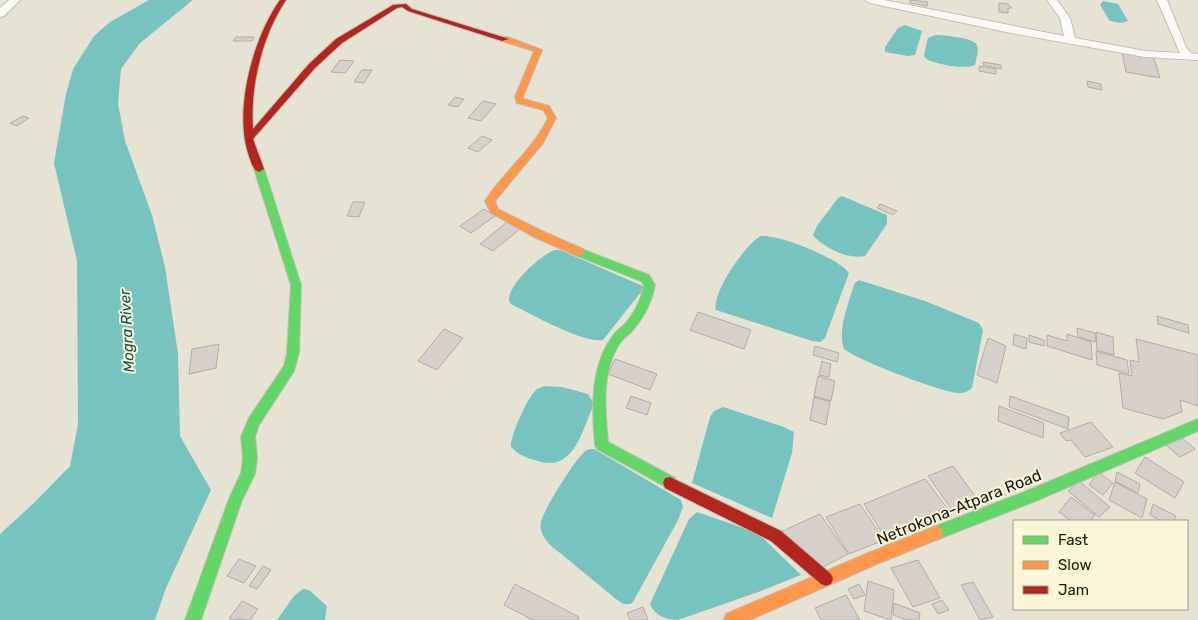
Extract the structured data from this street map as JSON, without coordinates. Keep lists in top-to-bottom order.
{
  "streets": {
    "street": ["Netrokona-Atpara Road"]
  },
  "water": ["Mogra River"],
  "legend": ["Fast", "Slow", "Jam"]
}
